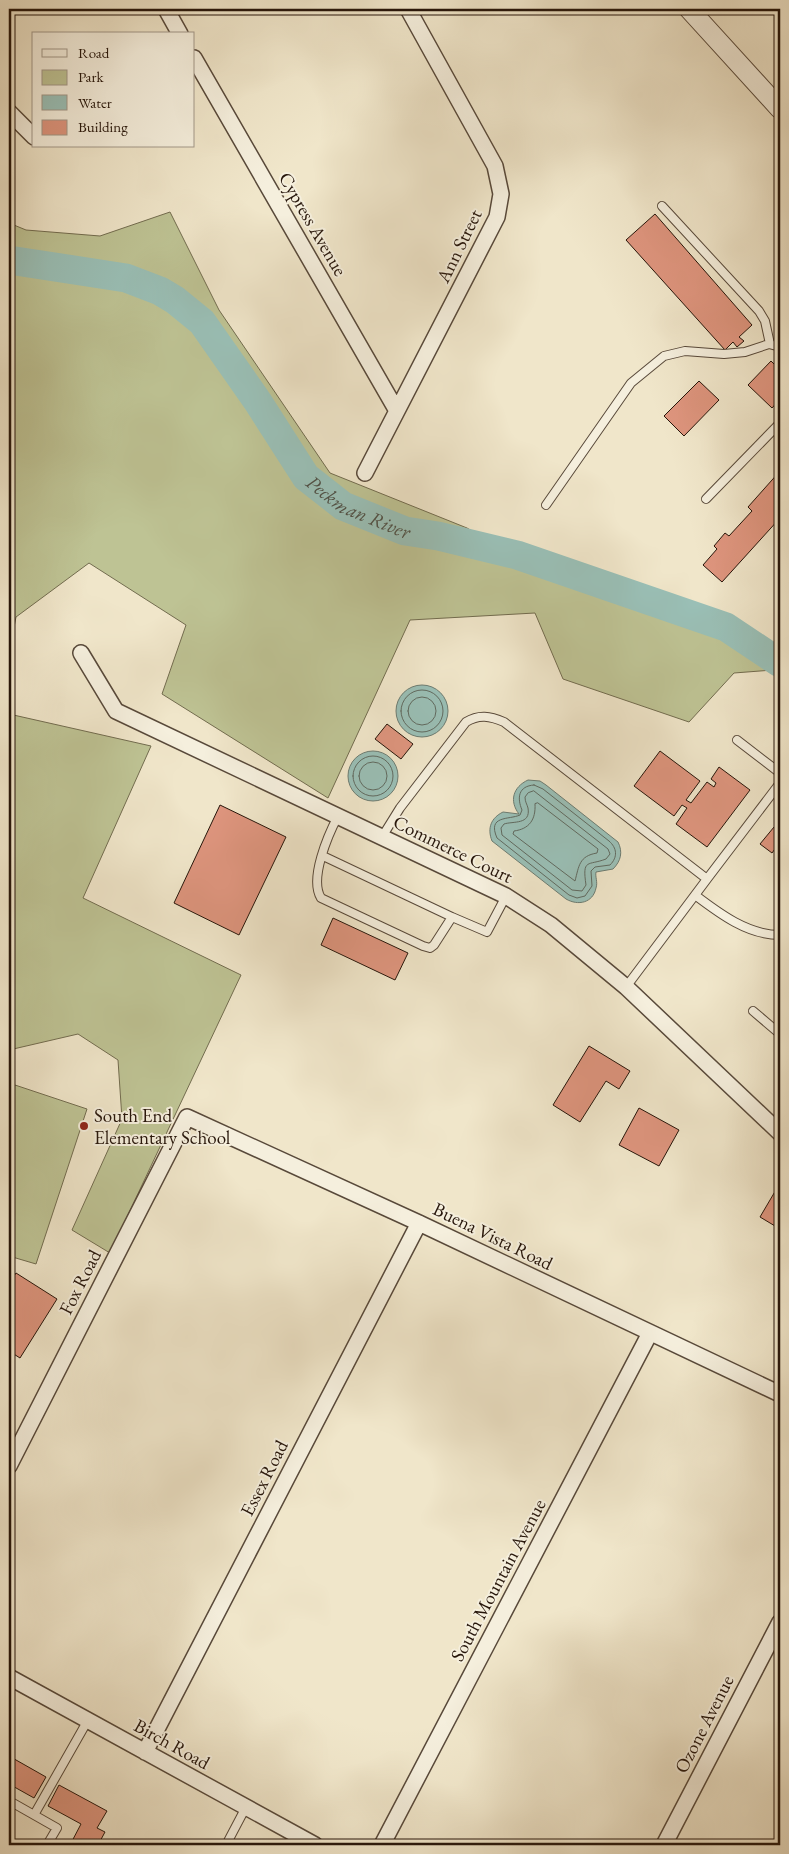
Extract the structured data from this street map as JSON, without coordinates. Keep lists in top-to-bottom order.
{
  "streets": {
    "street": [
      "Cypress Avenue",
      "Ann Street",
      "Commerce Court",
      "Buena Vista Road",
      "Fox Road",
      "Essex Road",
      "South Mountain Avenue",
      "Ozone Avenue",
      "Birch Road"
    ]
  },
  "crossings": [
    ["Cypress Avenue", "Ann Street"],
    ["Buena Vista Road", "Fox Road"],
    ["Buena Vista Road", "Essex Road"],
    ["Buena Vista Road", "South Mountain Avenue"],
    ["Essex Road", "Birch Road"]
  ],
  "water": ["Peckman River"],
  "places": ["South End Elementary School"],
  "legend": [
    "Road",
    "Park",
    "Water",
    "Building"
  ]
}
